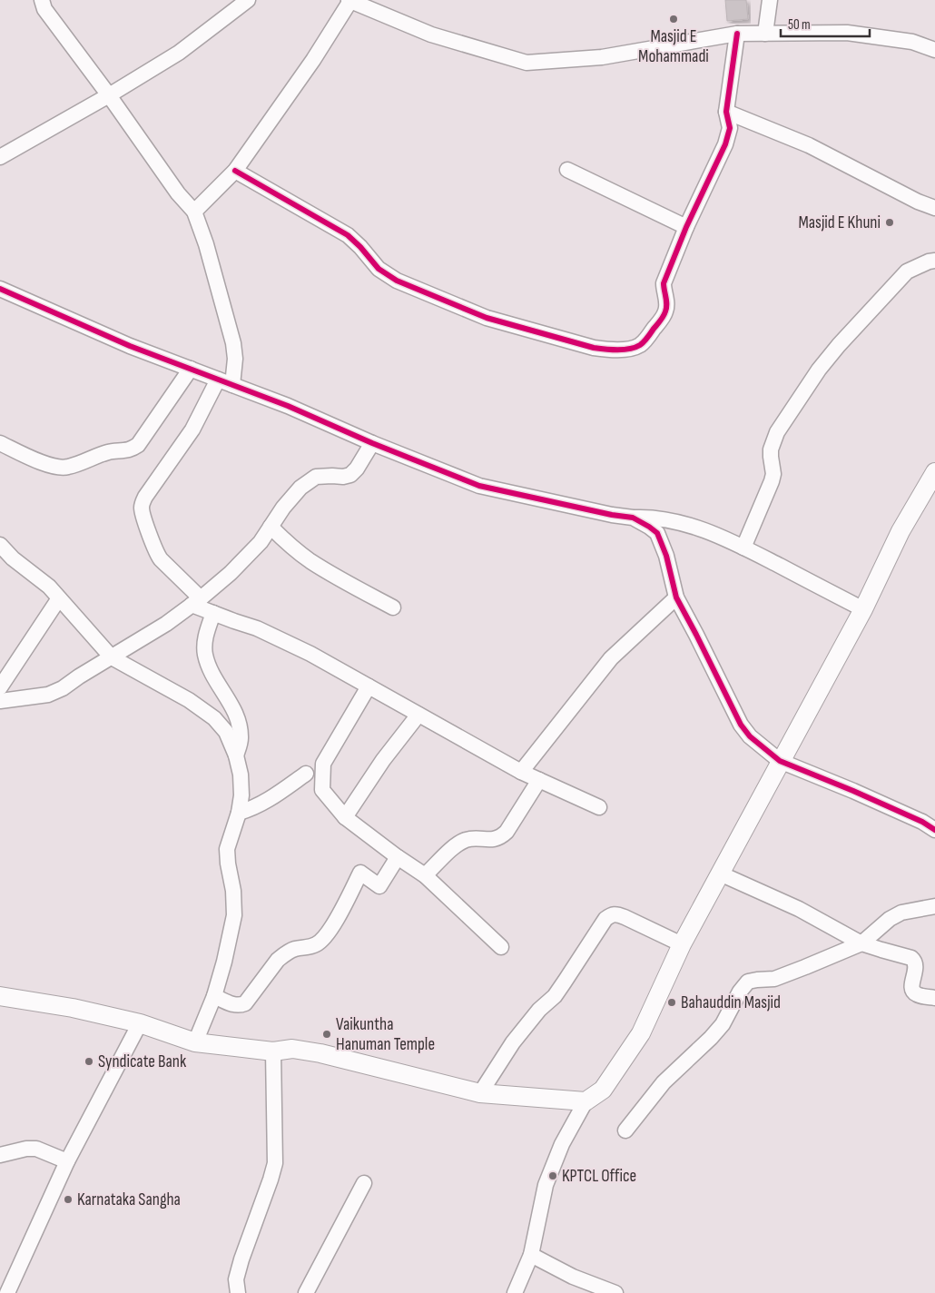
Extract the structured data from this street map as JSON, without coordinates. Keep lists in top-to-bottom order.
{
  "places": [
    "Masjid E Mohammadi",
    "Masjid E Khuni",
    "Bahauddin Masjid",
    "Vaikuntha Hanuman Temple",
    "Syndicate Bank",
    "KPTCL Office",
    "Karnataka Sangha"
  ],
  "scale_bar": "50 m"
}
